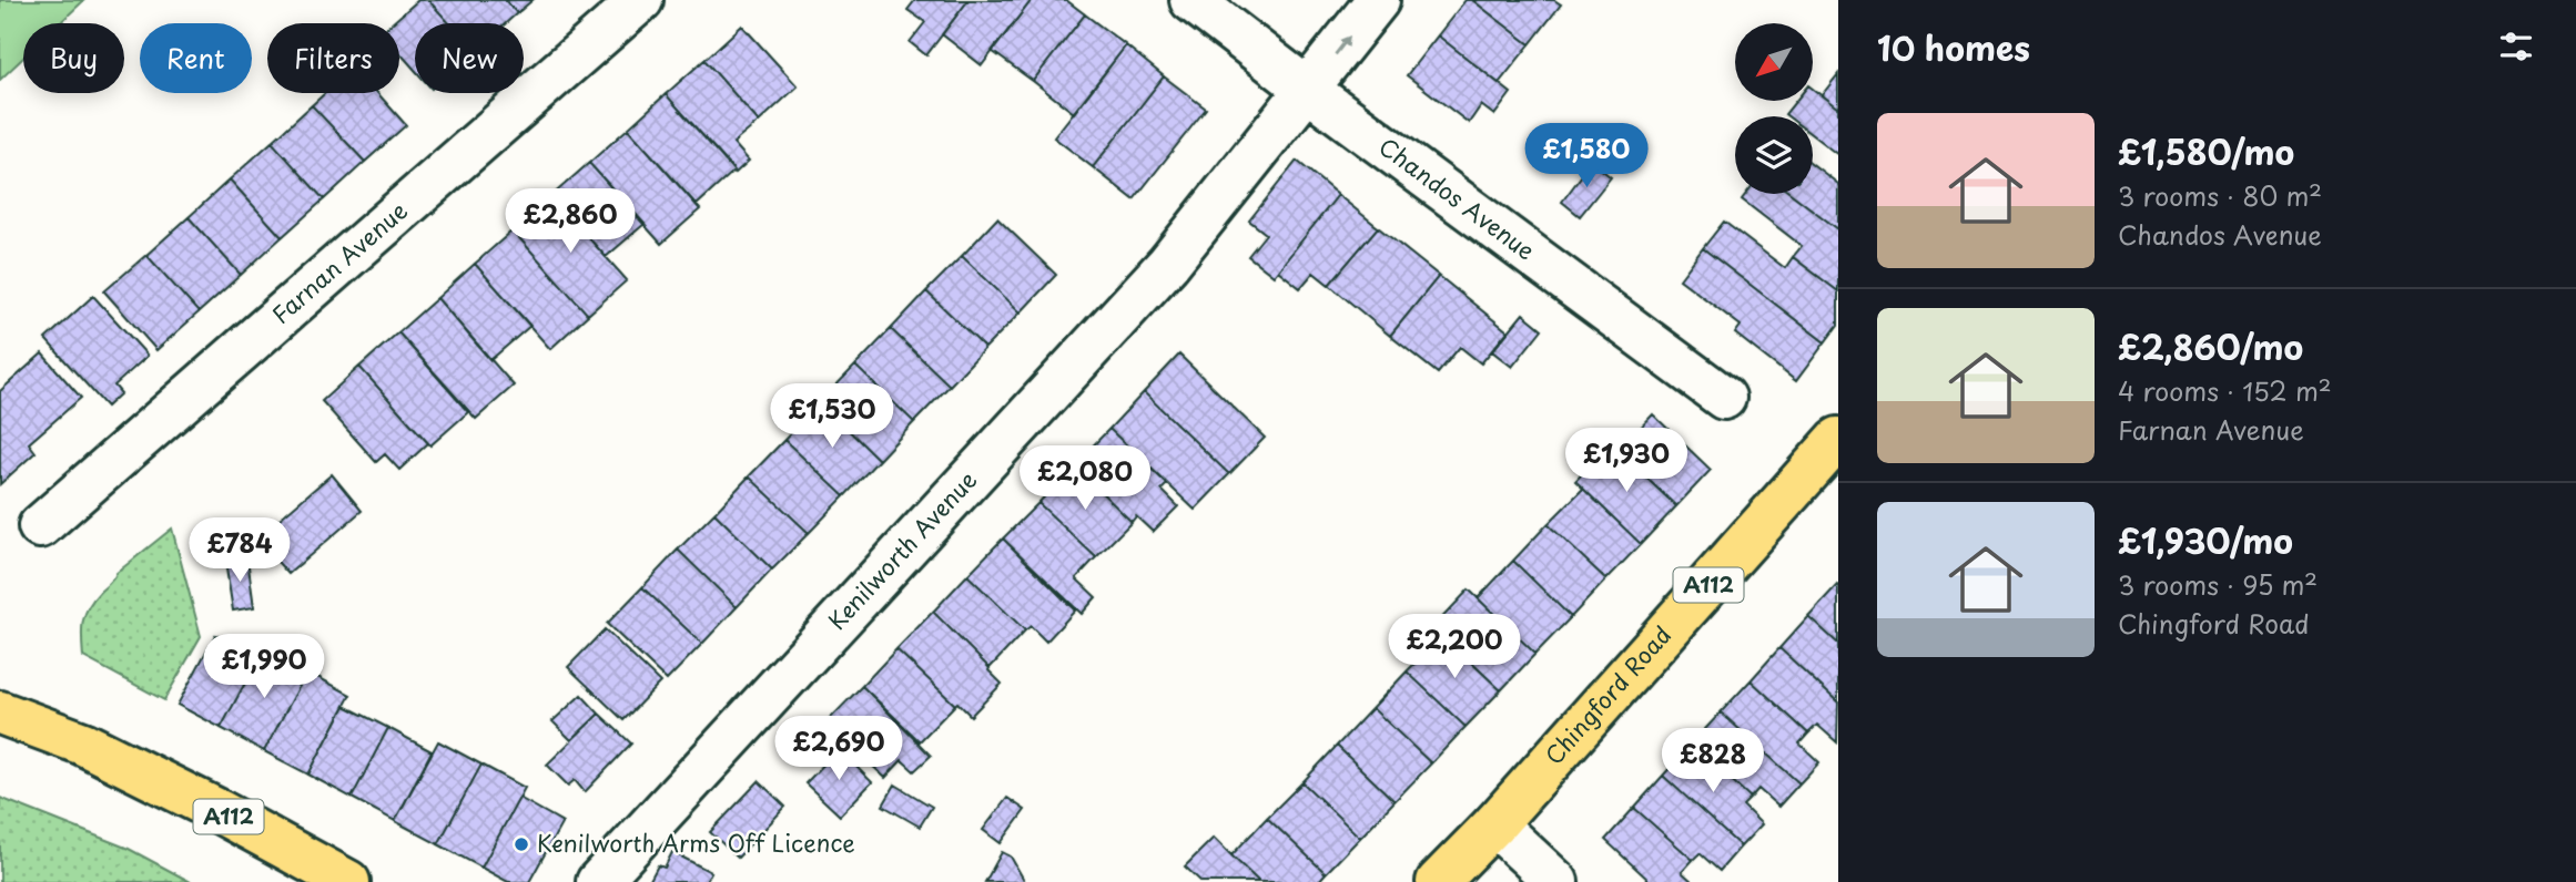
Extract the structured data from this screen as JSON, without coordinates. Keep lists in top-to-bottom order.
{
  "streets": {
    "main road": ["A112", "Chingford Road"],
    "street": ["Chandos Avenue", "Farnan Avenue", "Kenilworth Avenue"]
  },
  "crossings": [
    ["Chandos Avenue", "Kenilworth Avenue"]
  ],
  "places": ["Kenilworth Arms Off Licence"],
  "north": "bottom left",
  "page": {
    "heading": "10 homes",
    "chip": [
      "Buy",
      "Rent",
      "Filters",
      "New"
    ],
    "list": [
      {
        "name": "£1,580/mo",
        "note": "3 rooms · 80 m² · Chandos Avenue"
      },
      {
        "name": "£2,860/mo",
        "note": "4 rooms · 152 m² · Farnan Avenue"
      },
      {
        "name": "£1,930/mo",
        "note": "3 rooms · 95 m² · Chingford Road"
      }
    ],
    "price": [
      "£1,580",
      "£2,860",
      "£1,530",
      "£1,930",
      "£2,080",
      "£784",
      "£2,200",
      "£1,990",
      "£2,690",
      "£828"
    ]
  }
}
